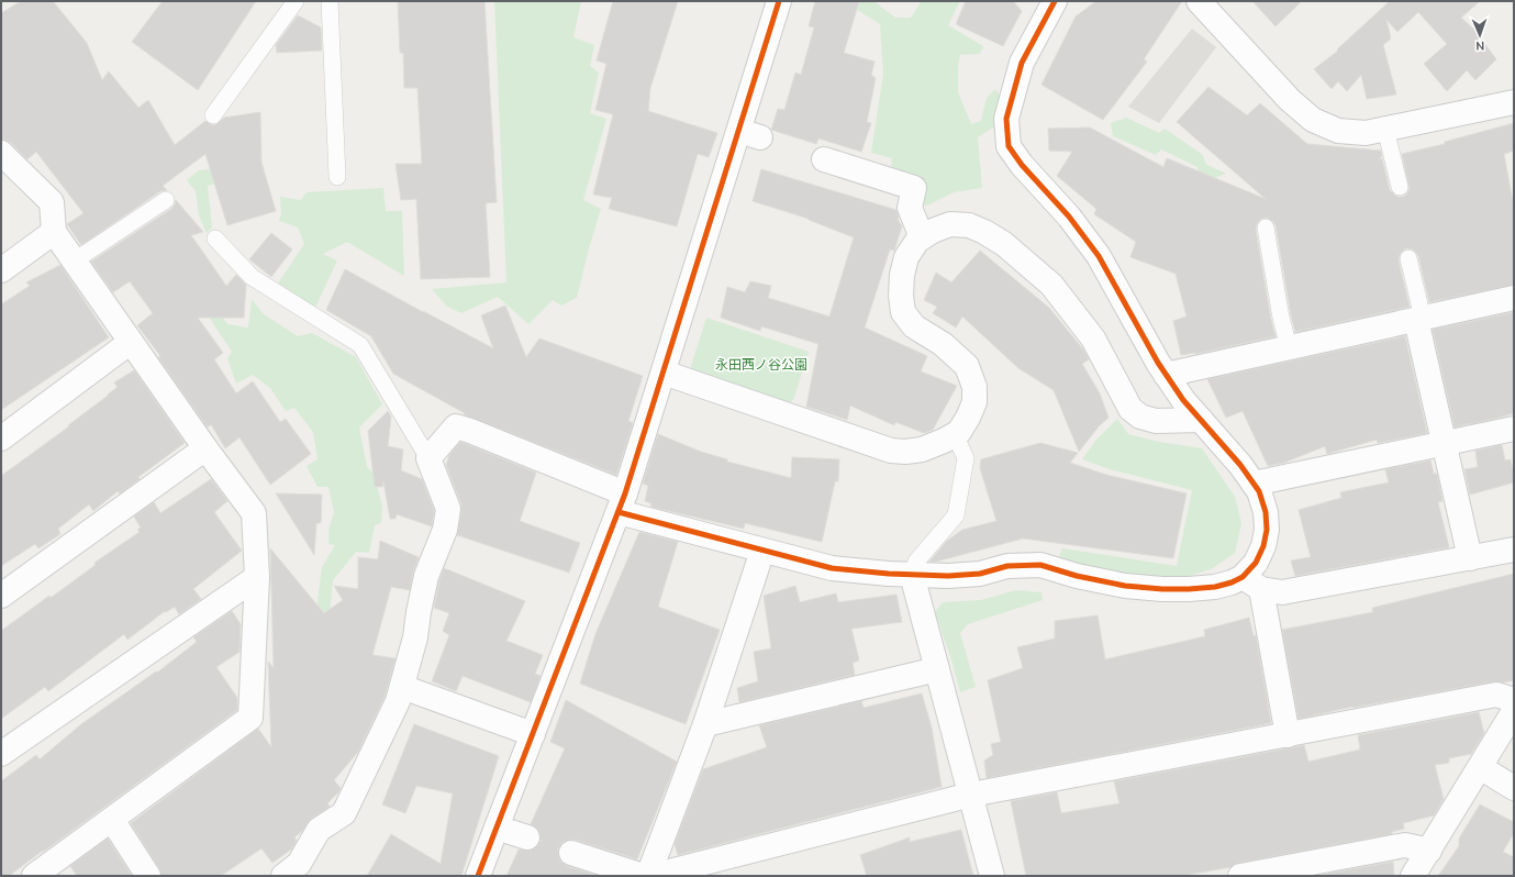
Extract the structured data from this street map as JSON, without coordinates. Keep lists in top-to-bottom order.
{
  "parks": ["永田西ノ谷公園"],
  "north": "bottom"
}
